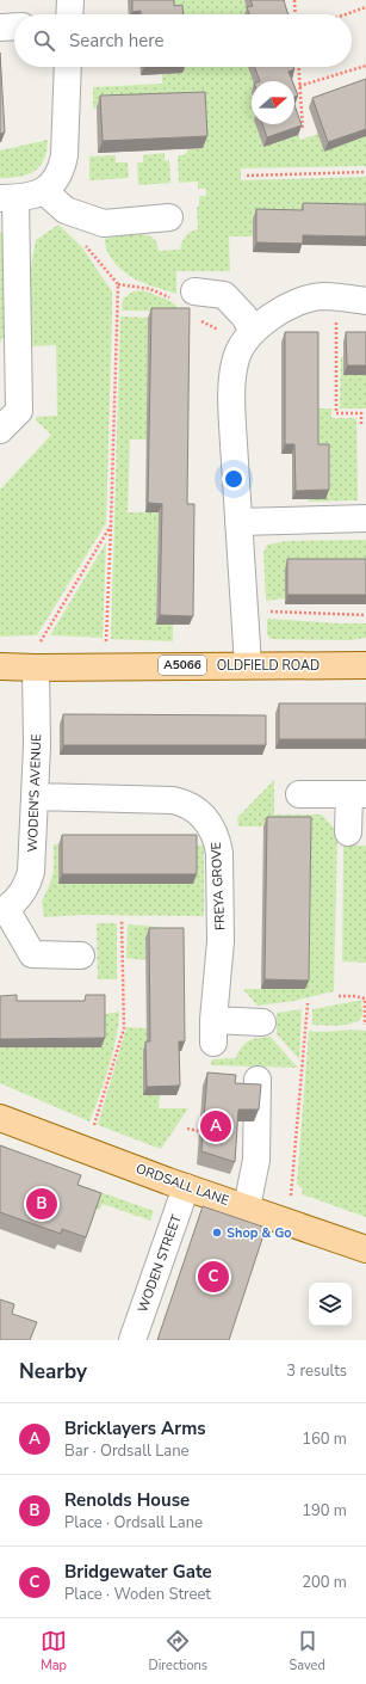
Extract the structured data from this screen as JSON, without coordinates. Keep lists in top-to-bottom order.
{
  "streets": {
    "main road": ["A5066", "OLDFIELD ROAD", "ORDSALL LANE"],
    "street": ["WODEN'S AVENUE", "FREYA GROVE", "WODEN STREET"]
  },
  "crossings": [
    ["OLDFIELD ROAD", "WODEN'S AVENUE"],
    ["WODEN'S AVENUE", "FREYA GROVE"],
    ["ORDSALL LANE", "WODEN STREET"]
  ],
  "places": ["Shop & Go"],
  "north": "right",
  "page": {
    "search": "Search here",
    "pins": ["A", "B", "C"],
    "heading": ["Nearby", "3 results"],
    "list": [
      {
        "mark": "A",
        "name": "Bricklayers Arms",
        "note": "Bar · Ordsall Lane",
        "value": "160 m"
      },
      {
        "mark": "B",
        "name": "Renolds House",
        "note": "Place · Ordsall Lane",
        "value": "190 m"
      },
      {
        "mark": "C",
        "name": "Bridgewater Gate",
        "note": "Place · Woden Street",
        "value": "200 m"
      }
    ],
    "nav": ["Map", "Directions", "Saved"]
  }
}
